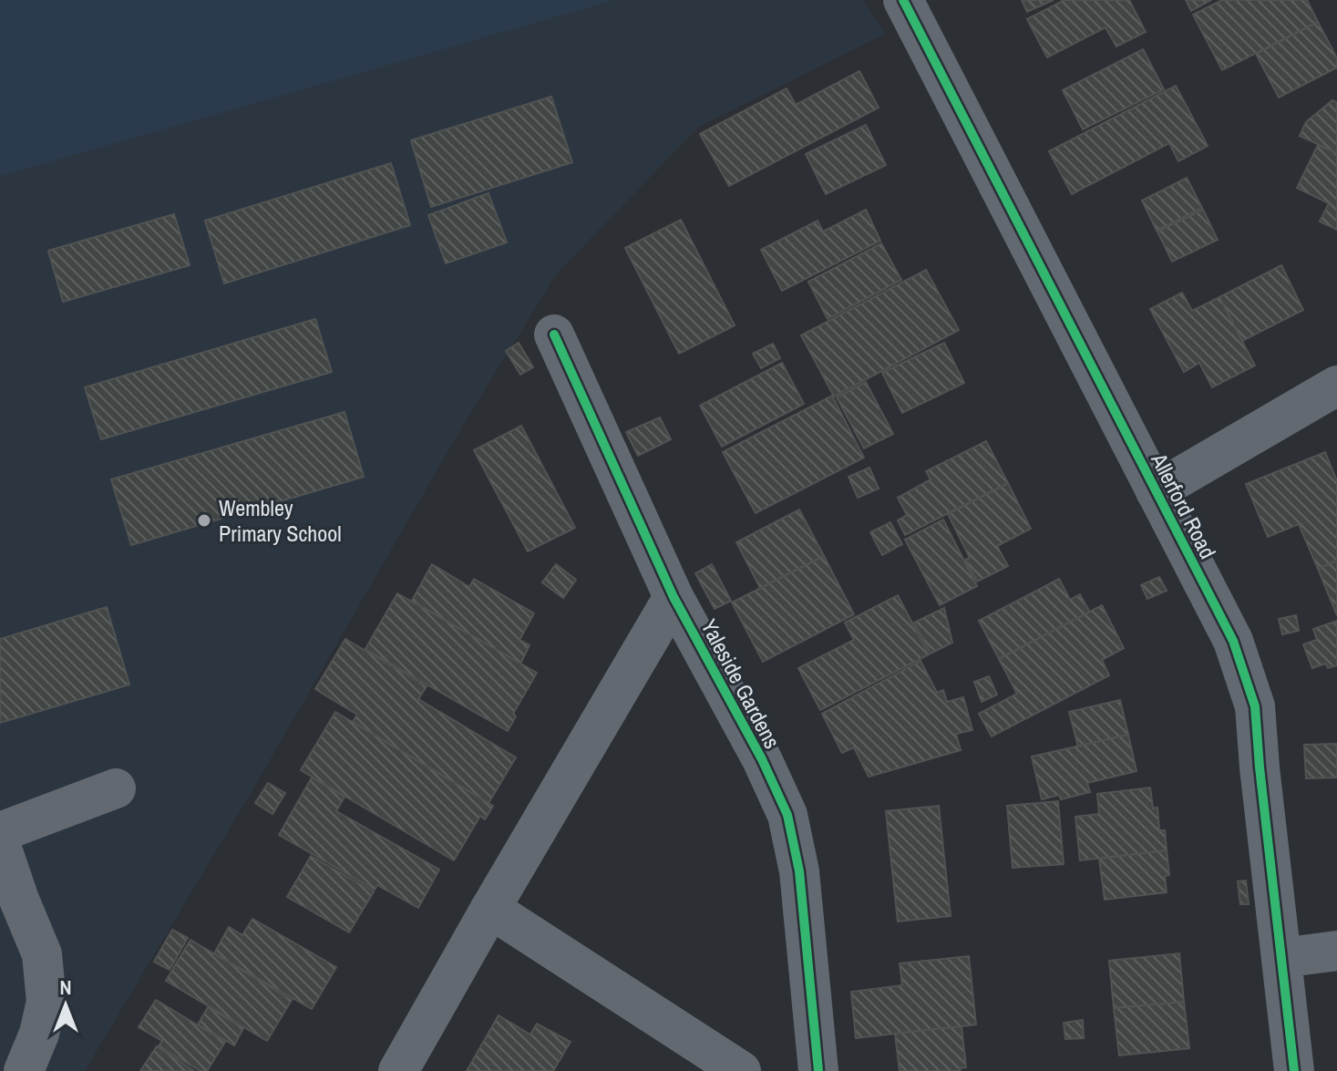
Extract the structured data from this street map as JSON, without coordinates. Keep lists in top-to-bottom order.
{
  "streets": {
    "street": ["Allerford Road", "Yaleside Gardens"]
  },
  "places": ["Wembley Primary School"],
  "north": "top"
}
